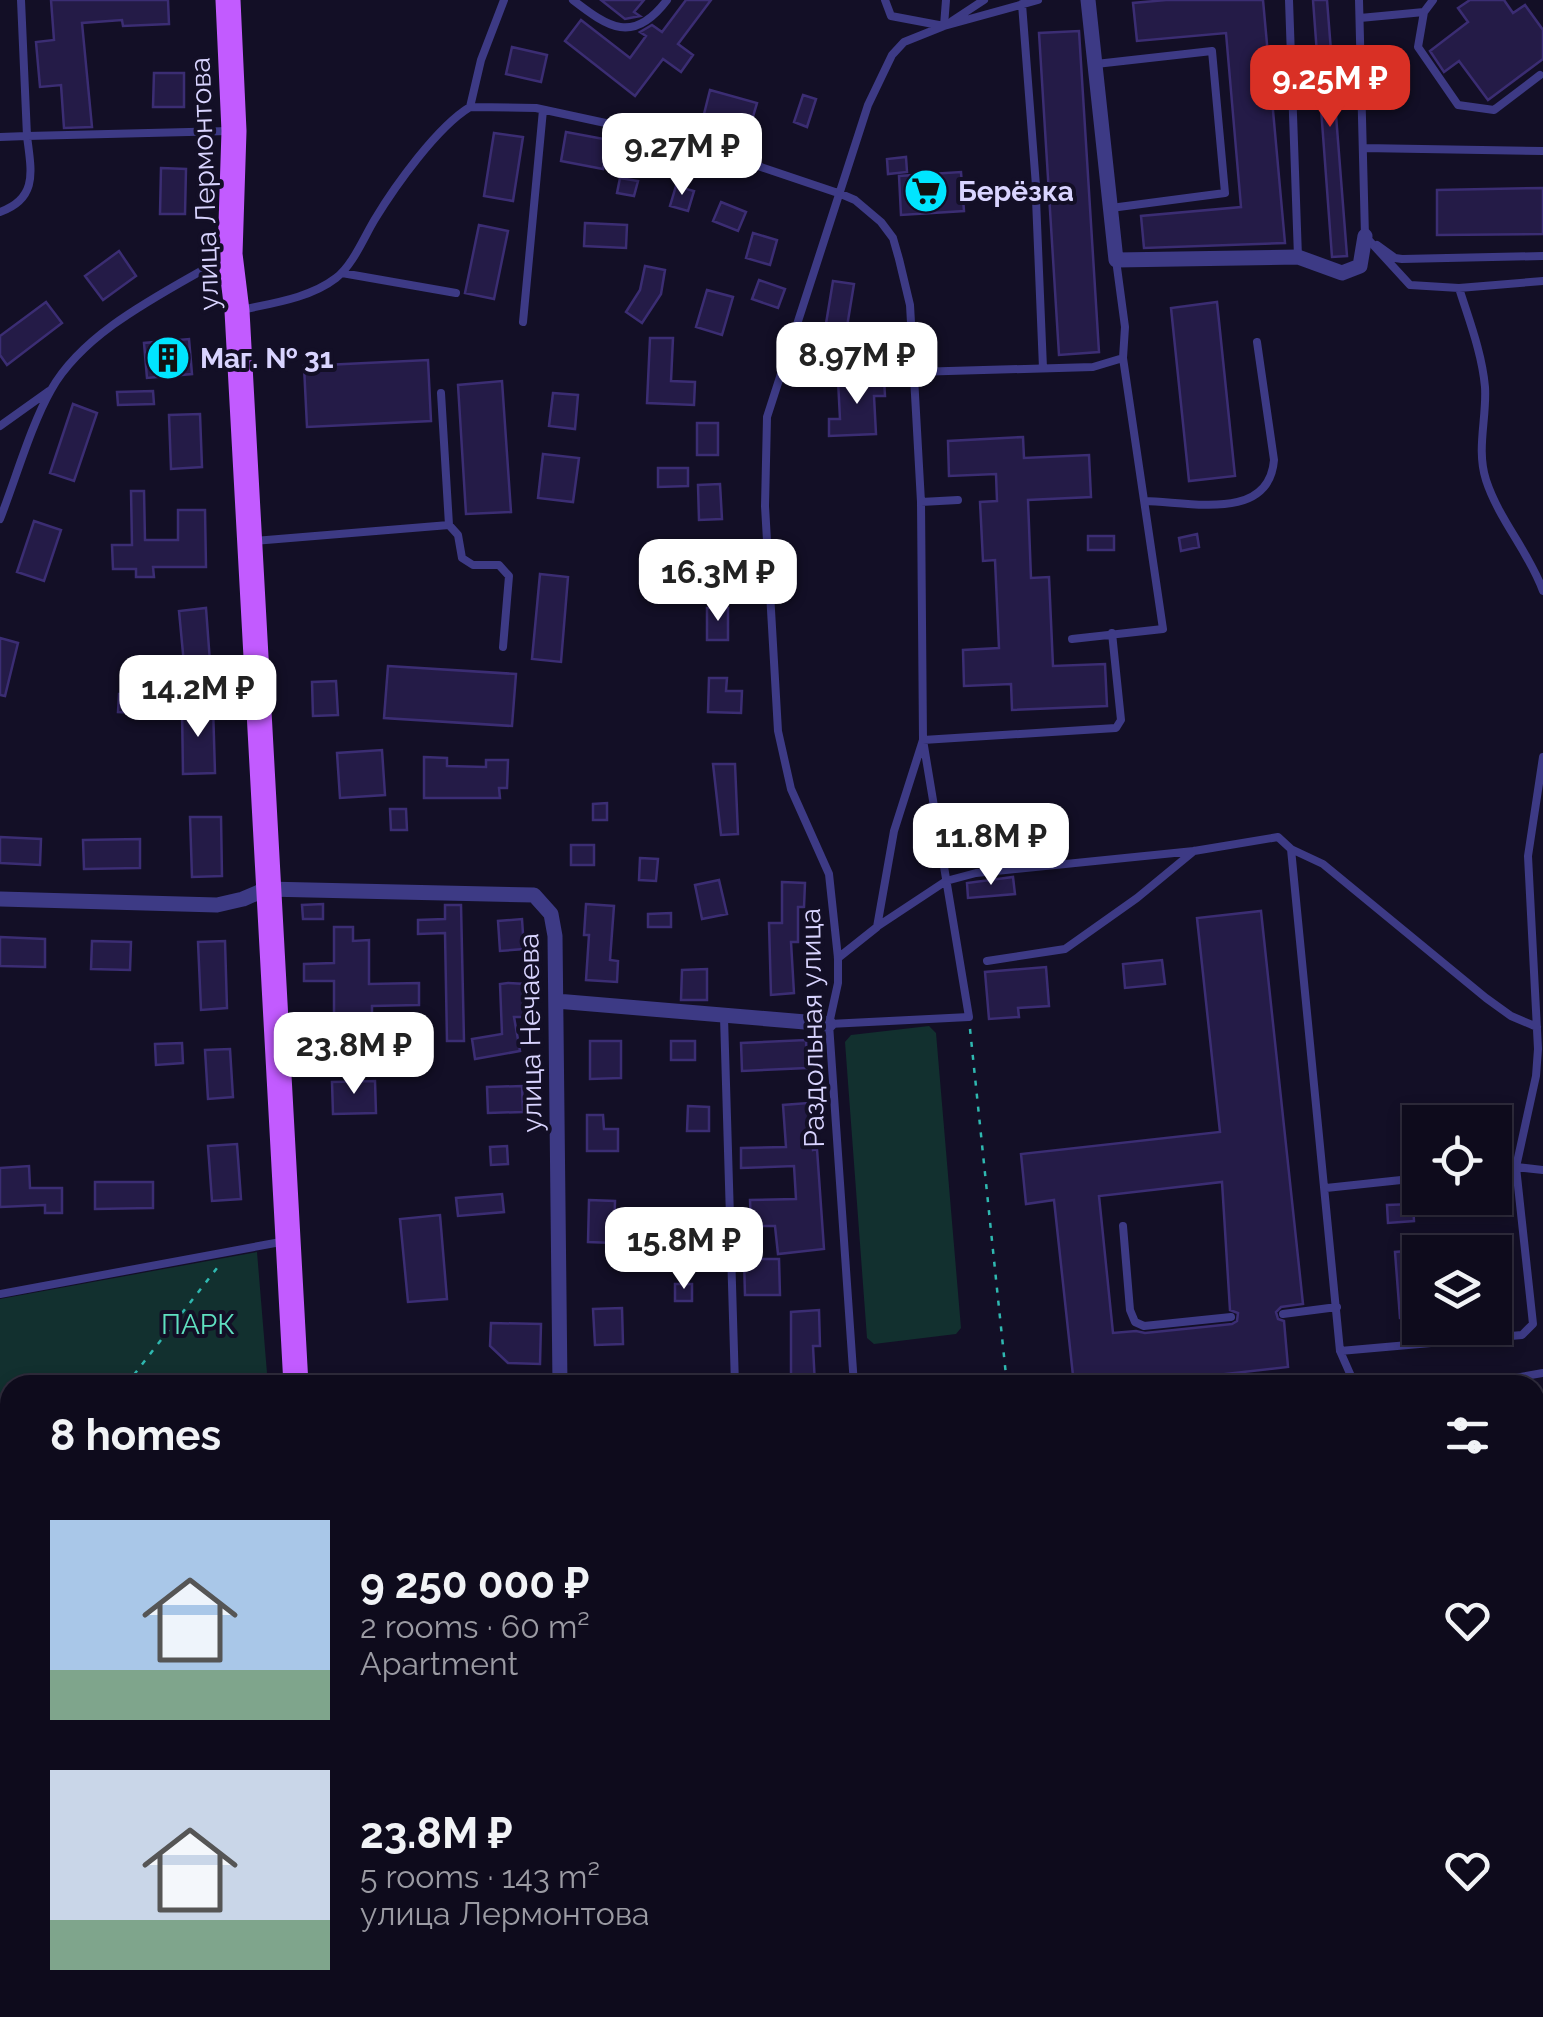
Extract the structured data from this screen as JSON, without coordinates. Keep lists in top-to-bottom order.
{
  "streets": {
    "main road": ["улица Лермонтова"],
    "street": ["улица Нечаева"],
    "lane": ["Раздольная улица"]
  },
  "crossings": [
    ["улица Лермонтова", "улица Нечаева"]
  ],
  "parks": ["ПАРК"],
  "places": {
    "supermarket": ["Берёзка"],
    "building": ["Маг. № 31"]
  },
  "page": {
    "price": [
      "9.25M ₽",
      "9.27M ₽",
      "8.97M ₽",
      "16.3M ₽",
      "14.2M ₽",
      "11.8M ₽",
      "23.8M ₽",
      "15.8M ₽"
    ],
    "heading": "8 homes",
    "list": [
      {
        "name": "9 250 000 ₽",
        "note": "2 rooms · 60 m² · Apartment"
      },
      {
        "name": "23.8M ₽",
        "note": "5 rooms · 143 m² · улица Лермонтова"
      }
    ]
  }
}
